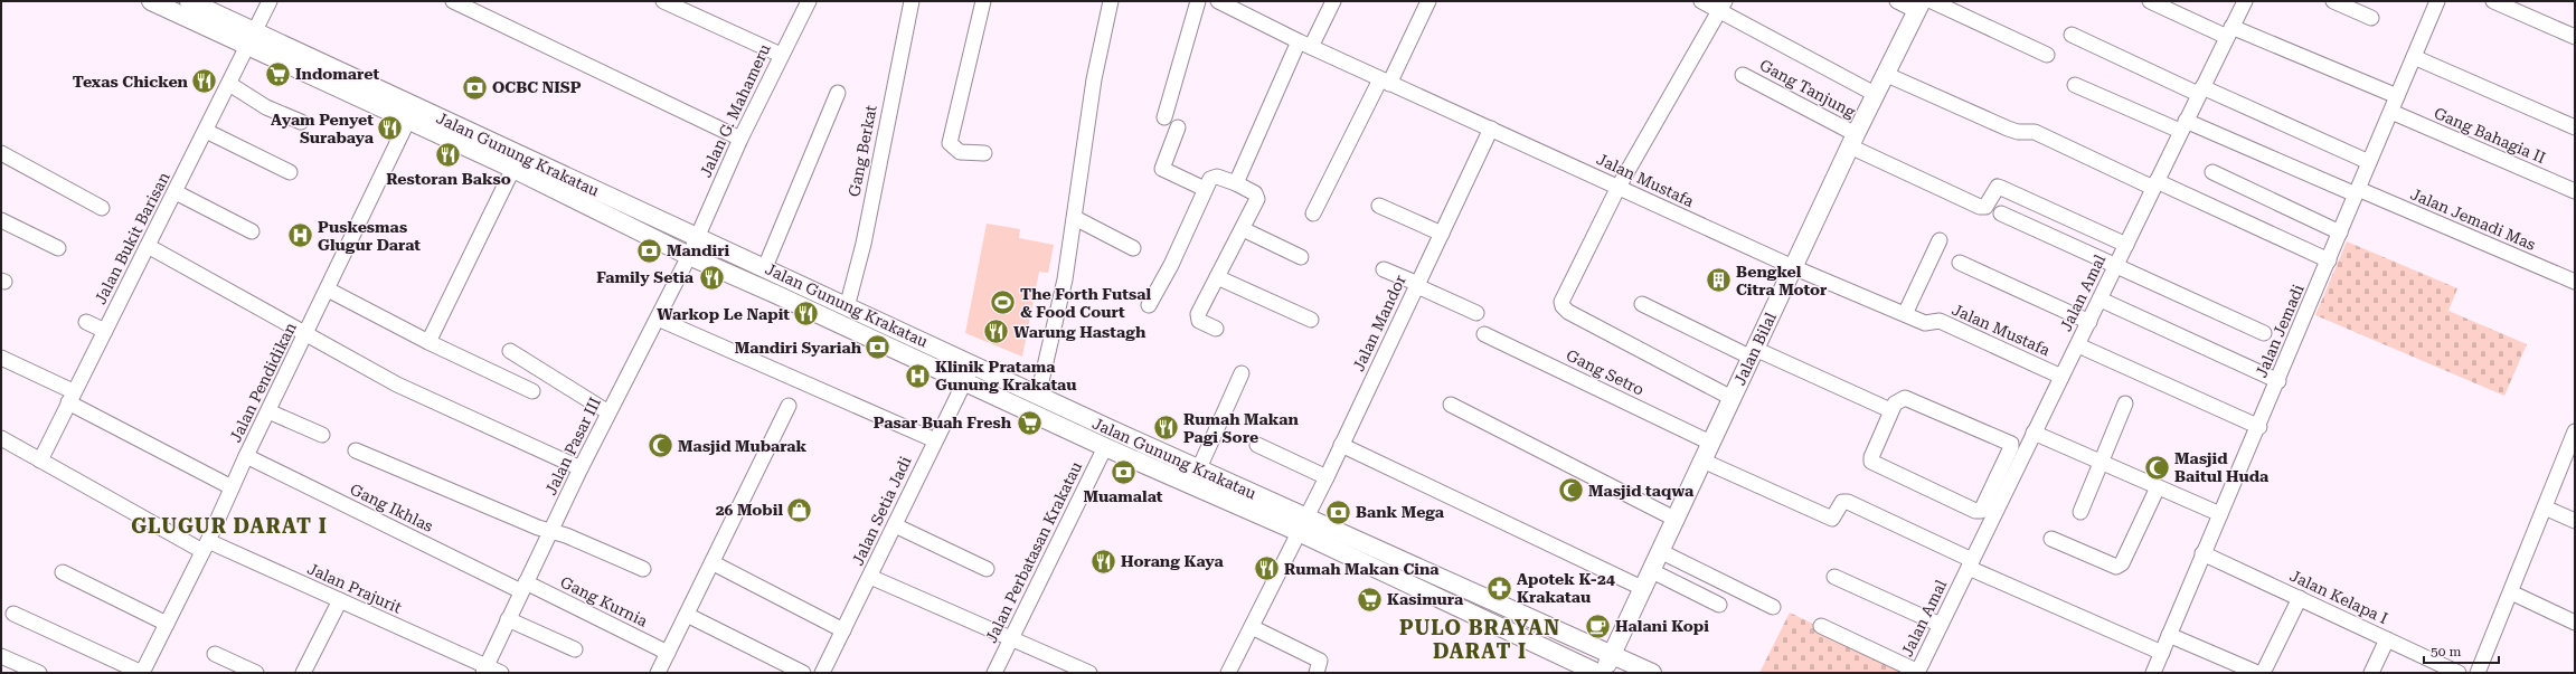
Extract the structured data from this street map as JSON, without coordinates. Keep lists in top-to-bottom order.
{
  "streets": {
    "main road": ["Jalan Gunung Krakatau", "Jalan Bilal"],
    "street": [
      "Gang Tanjung",
      "Jalan G. Mahameru",
      "Gang Bahagia II",
      "Gang Berkat",
      "Jalan Mustafa",
      "Jalan Jemadi Mas",
      "Jalan Bukit Barisan",
      "Jalan Amal",
      "Jalan Mandor",
      "Jalan Jemadi",
      "Gang Setro",
      "Jalan Pendidikan",
      "Jalan Pasar III",
      "Gang Ikhlas",
      "Jalan Setia Jadi",
      "Jalan Perbatasan Krakatau",
      "Jalan Prajurit",
      "Jalan Kelapa I",
      "Gang Kurnia"
    ]
  },
  "crossings": [
    ["Gang Tanjung", "Jalan Amal"],
    ["Gang Tanjung", "Jalan Bilal"],
    ["Jalan G. Mahameru", "Jalan Gunung Krakatau"],
    ["Jalan G. Mahameru", "Jalan Pasar III"],
    ["Gang Bahagia II", "Jalan Jemadi"],
    ["Gang Berkat", "Jalan Gunung Krakatau"],
    ["Jalan Gunung Krakatau", "Jalan Bukit Barisan"],
    ["Jalan Gunung Krakatau", "Jalan Mandor"],
    ["Jalan Gunung Krakatau", "Jalan Bilal"],
    ["Jalan Gunung Krakatau", "Jalan Pendidikan"],
    ["Jalan Gunung Krakatau", "Jalan Pasar III"],
    ["Jalan Gunung Krakatau", "Jalan Setia Jadi"],
    ["Jalan Gunung Krakatau", "Jalan Perbatasan Krakatau"],
    ["Jalan Mustafa", "Jalan Amal"],
    ["Jalan Mustafa", "Jalan Mandor"],
    ["Jalan Mustafa", "Jalan Bilal"],
    ["Jalan Jemadi Mas", "Jalan Amal"],
    ["Jalan Jemadi Mas", "Jalan Jemadi"],
    ["Jalan Bukit Barisan", "Jalan Prajurit"],
    ["Jalan Jemadi", "Jalan Kelapa I"],
    ["Jalan Bilal", "Gang Setro"],
    ["Jalan Pendidikan", "Gang Ikhlas"],
    ["Jalan Pendidikan", "Jalan Prajurit"],
    ["Jalan Pasar III", "Gang Ikhlas"],
    ["Jalan Pasar III", "Jalan Prajurit"],
    ["Jalan Pasar III", "Gang Kurnia"],
    ["Gang Ikhlas", "Gang Kurnia"]
  ],
  "districts": ["GLUGUR DARAT I", "PULO BRAYAN DARAT I"],
  "places": {
    "supermarket": ["Indomaret", "Pasar Buah Fresh", "Kasimura"],
    "restaurant": [
      "Texas Chicken",
      "Ayam Penyet Surabaya",
      "Restoran Bakso",
      "Family Setia",
      "Warkop Le Napit",
      "Warung Hastagh",
      "Rumah Makan Pagi Sore",
      "Horang Kaya",
      "Rumah Makan Cina"
    ],
    "bank": [
      "OCBC NISP",
      "Mandiri",
      "Mandiri Syariah",
      "Muamalat",
      "Bank Mega"
    ],
    "hospital": ["Puskesmas Glugur Darat", "Klinik Pratama Gunung Krakatau"],
    "building": ["Bengkel Citra Motor"],
    "sports": ["The Forth Futsal & Food Court"],
    "mosque": ["Masjid Mubarak", "Masjid Baitul Huda", "Masjid taqwa"],
    "shop": ["26 Mobil"],
    "pharmacy": ["Apotek K-24 Krakatau"],
    "cafe": ["Halani Kopi"]
  },
  "scale_bar": "50 m"
}
